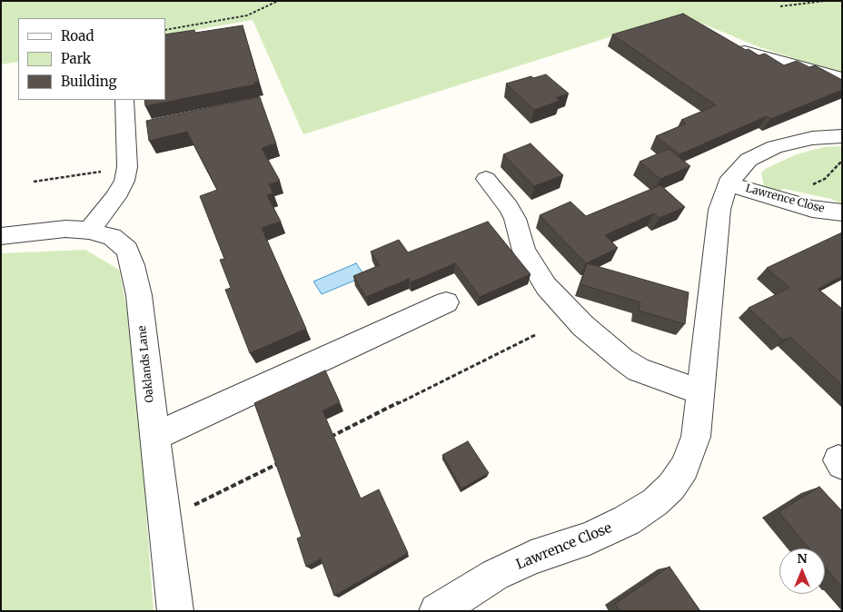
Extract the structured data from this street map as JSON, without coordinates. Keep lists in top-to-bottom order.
{
  "streets": {
    "street": ["Lawrence Close", "Oaklands Lane"]
  },
  "legend": ["Road", "Park", "Building"],
  "north": "top"
}
